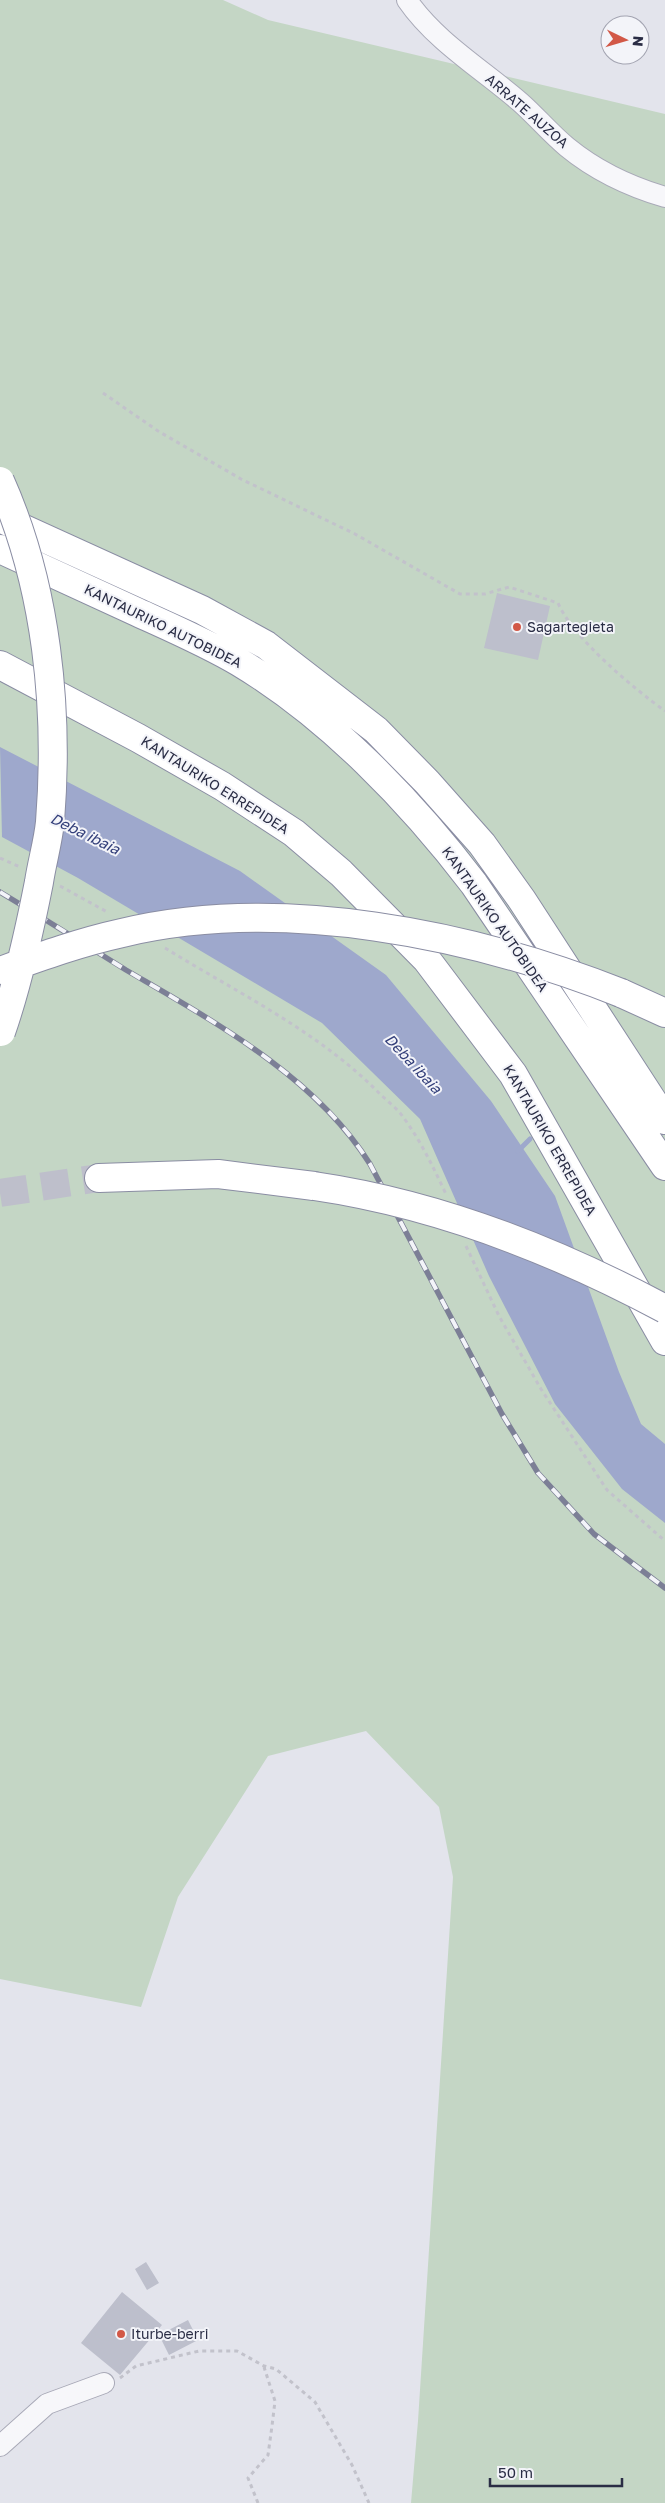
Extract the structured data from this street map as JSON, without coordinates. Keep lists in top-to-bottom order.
{
  "streets": {
    "highway": ["KANTAURIKO AUTOBIDEA", "KANTAURIKO ERREPIDEA"],
    "street": ["ARRATE AUZOA"]
  },
  "water": ["Deba ibaia"],
  "places": ["Sagartegieta", "Iturbe-berri"],
  "scale_bar": "50 m",
  "north": "right"
}
